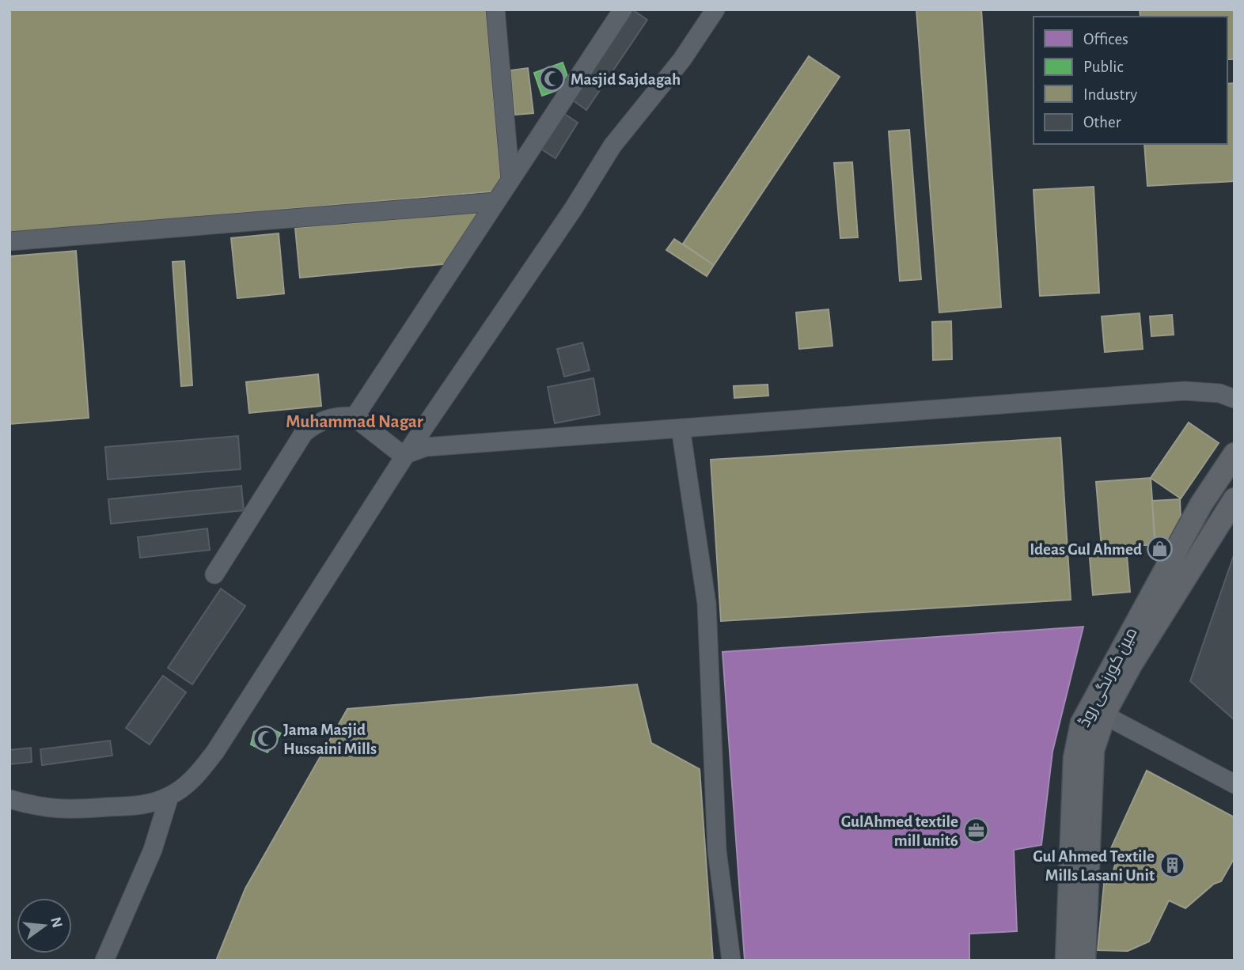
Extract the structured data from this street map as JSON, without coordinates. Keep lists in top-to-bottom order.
{
  "streets": {
    "main road": ["مین کورنگی روڈ"]
  },
  "districts": ["Muhammad Nagar"],
  "places": {
    "mosque": ["Masjid Sajdagah", "Jama Masjid Hussaini Mills"],
    "shop": ["Ideas Gul Ahmed"],
    "office": ["GulAhmed textile mill unit6"],
    "building": ["Gul Ahmed Textile Mills Lasani Unit"]
  },
  "legend": [
    "Offices",
    "Public",
    "Industry",
    "Other"
  ],
  "north": "right"
}
